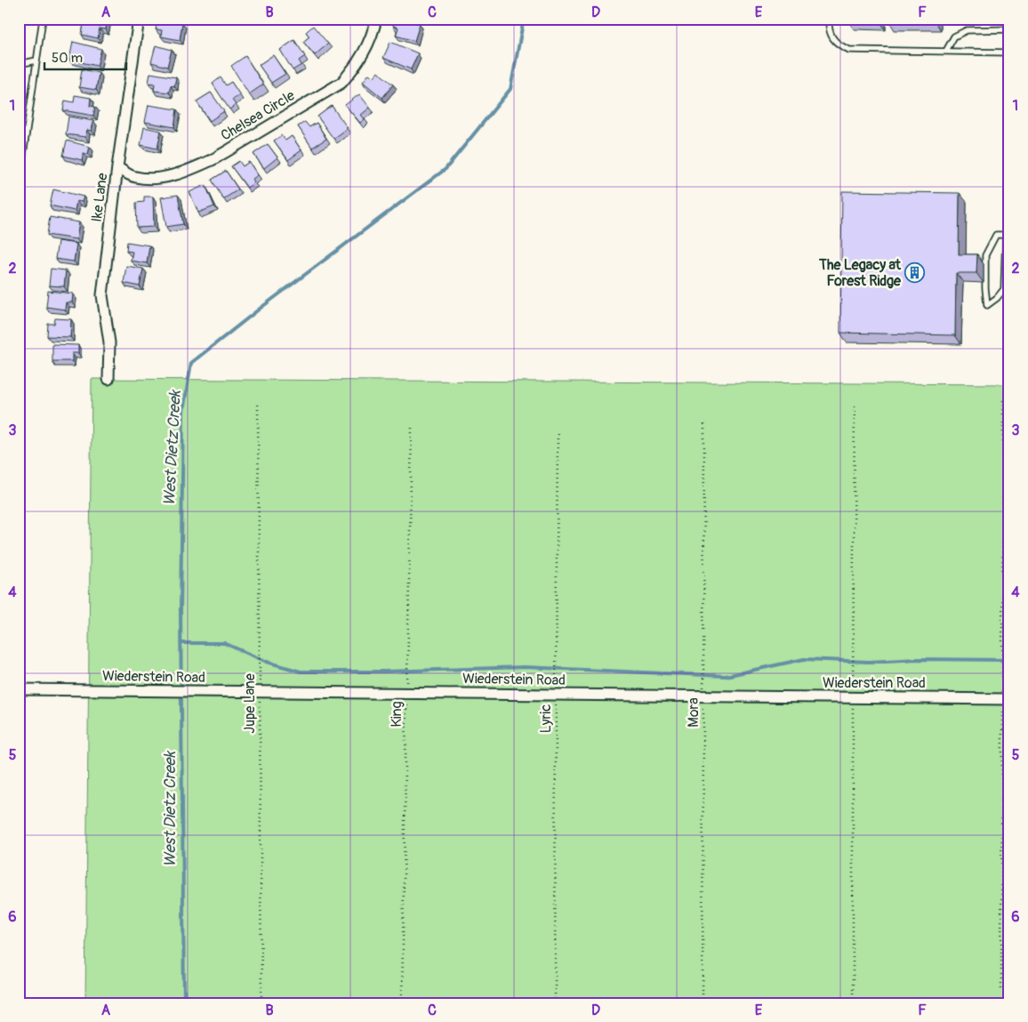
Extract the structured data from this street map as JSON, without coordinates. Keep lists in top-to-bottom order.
{
  "streets": {
    "street": ["Chelsea Circle", "Ike Lane", "Wiederstein Road"],
    "path": [
      "Jupe Lane",
      "Mora",
      "King",
      "Lyric"
    ]
  },
  "crossings": [
    ["Chelsea Circle", "Ike Lane"],
    ["Wiederstein Road", "Jupe Lane"],
    ["Wiederstein Road", "Mora"],
    ["Wiederstein Road", "King"],
    ["Wiederstein Road", "Lyric"]
  ],
  "water": ["West Dietz Creek"],
  "places": {
    "building": ["The Legacy at Forest Ridge"]
  },
  "scale_bar": "50 m",
  "grid": {
    "columns": [
      "A",
      "B",
      "C",
      "D",
      "E",
      "F"
    ],
    "rows": [
      "1",
      "2",
      "3",
      "4",
      "5",
      "6"
    ]
  }
}
